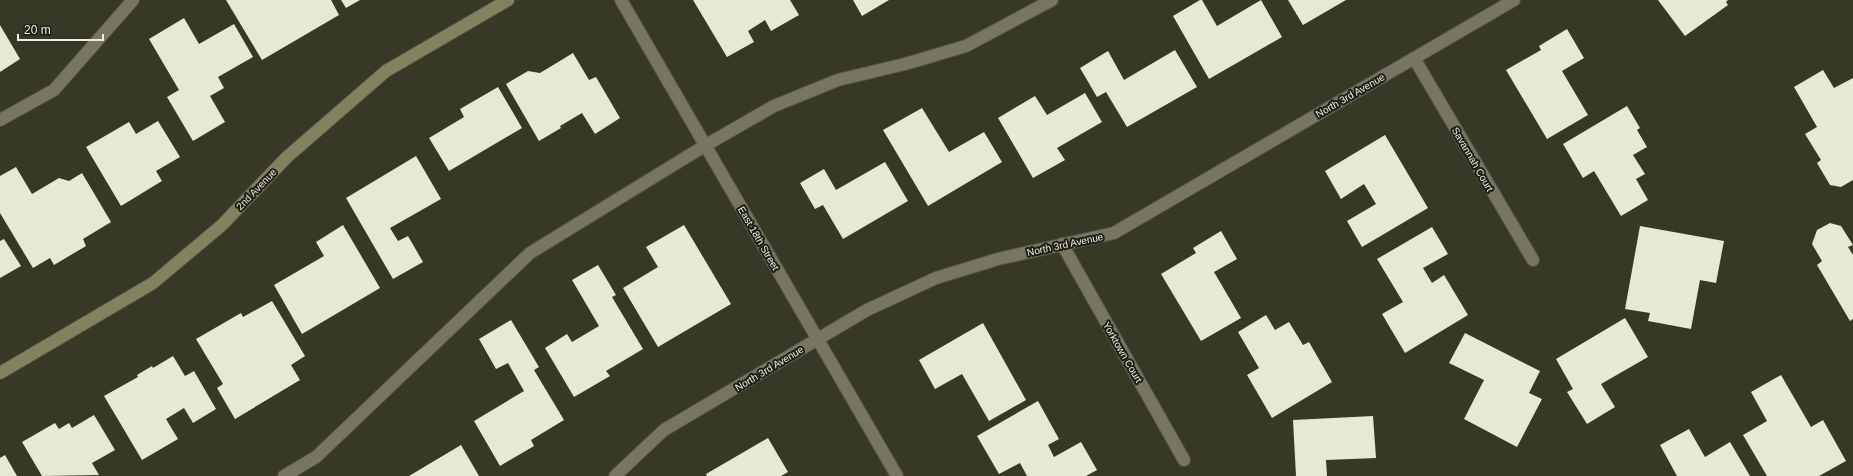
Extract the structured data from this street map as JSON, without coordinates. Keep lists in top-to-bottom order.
{
  "streets": {
    "street": [
      "North 3rd Avenue",
      "Savannah Court",
      "2nd Avenue",
      "East 18th Street",
      "Yorktown Court"
    ]
  },
  "crossings": [
    ["North 3rd Avenue", "Savannah Court"],
    ["North 3rd Avenue", "East 18th Street"],
    ["North 3rd Avenue", "Yorktown Court"]
  ],
  "scale_bar": "20 m"
}
